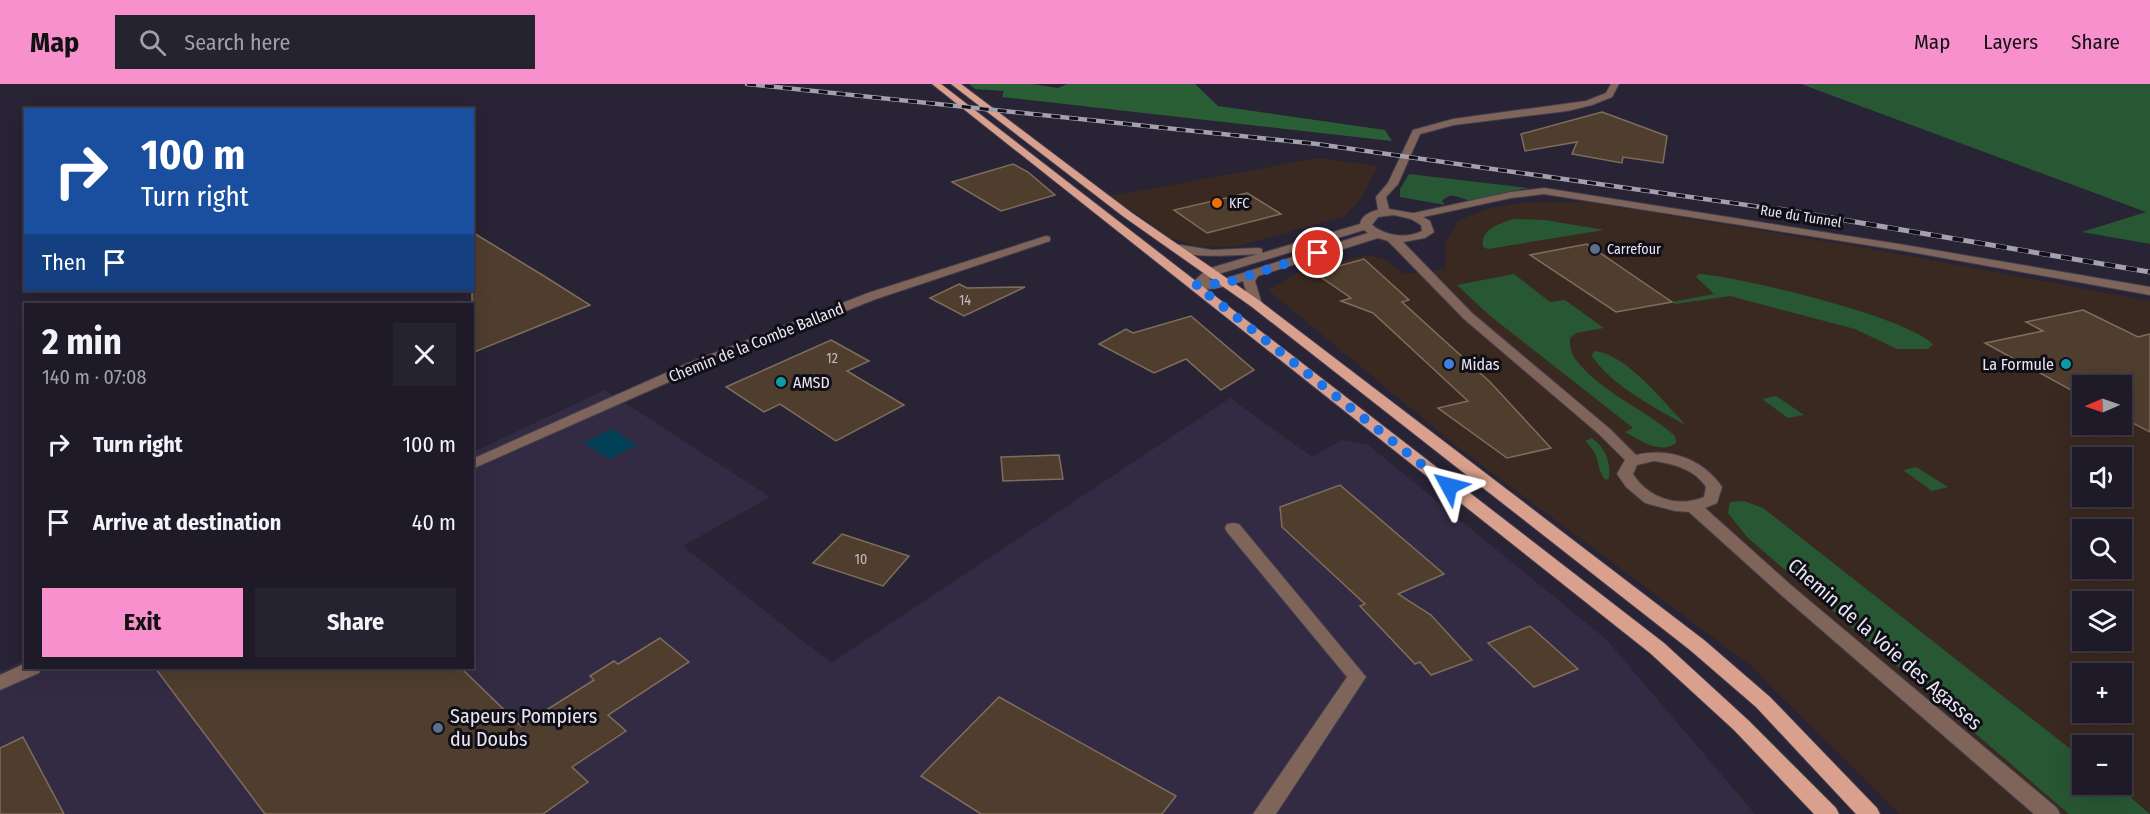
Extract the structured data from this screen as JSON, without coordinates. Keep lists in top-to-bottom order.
{
  "streets": {
    "street": ["Rue du Tunnel", "Chemin de la Combe Balland", "Chemin de la Voie des Agasses"]
  },
  "places": [
    "KFC",
    "Carrefour",
    "Midas",
    "La Formule",
    "AMSD",
    "Sapeurs Pompiers du Doubs"
  ],
  "house_numbers": ["14", "12", "10"],
  "north": "left",
  "page": {
    "header": "Map",
    "search": "Search here",
    "nav": ["Map", "Layers", "Share"],
    "turn": ["100 m", "Turn right"],
    "then": "Then",
    "heading": ["2 min", "140 m · 07:08"],
    "map_buttons": ["+", "−"],
    "list": [
      {
        "name": "Turn right",
        "value": "100 m"
      },
      {
        "name": "Arrive at destination",
        "value": "40 m"
      }
    ],
    "buttons": ["Exit", "Share"]
  }
}
